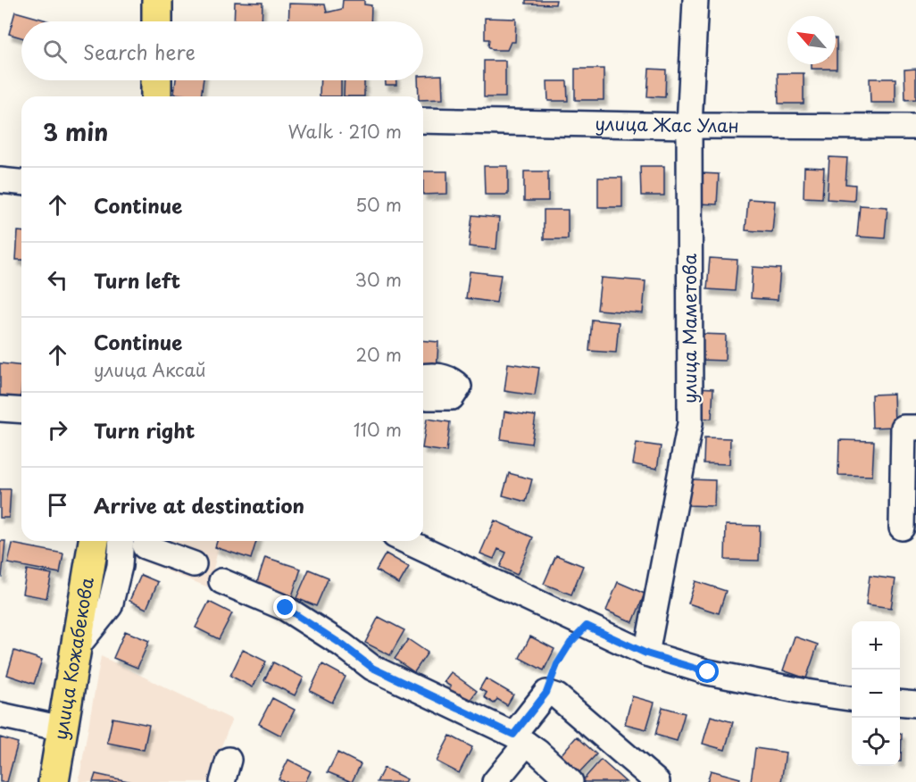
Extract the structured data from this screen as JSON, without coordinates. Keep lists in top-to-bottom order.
{
  "streets": {
    "main road": ["улица Кожабекова"],
    "street": ["улица Жас Улан", "улица Маметова"]
  },
  "crossings": [
    ["улица Жас Улан", "улица Маметова"]
  ],
  "north": "top left",
  "page": {
    "search": "Search here",
    "heading": ["3 min", "Walk · 210 m"],
    "list": [
      ["Continue", "50 m"],
      ["Turn left", "30 m"],
      ["Continue", "улица Аксай", "20 m"],
      ["Turn right", "110 m"],
      "Arrive at destination"
    ],
    "map_buttons": ["+", "−"]
  }
}
